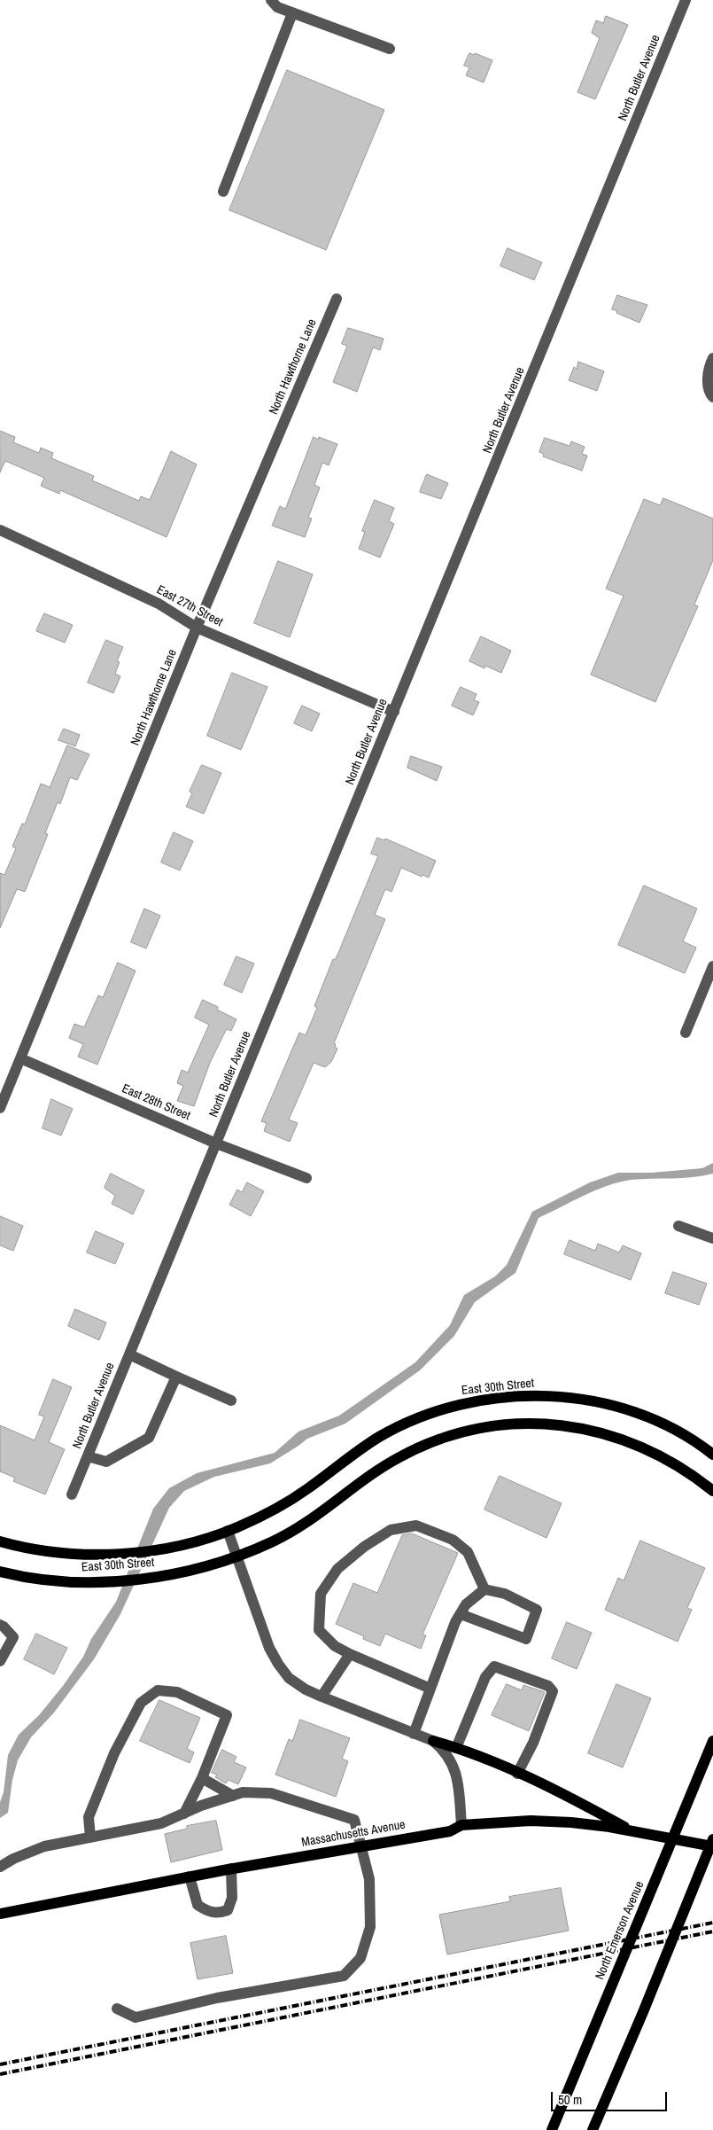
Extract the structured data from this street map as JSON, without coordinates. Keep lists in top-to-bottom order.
{
  "streets": {
    "main road": ["East 30th Street", "Massachusetts Avenue", "North Emerson Avenue"],
    "street": [
      "North Butler Avenue",
      "North Hawthorne Lane",
      "East 27th Street",
      "East 28th Street"
    ]
  },
  "crossings": [
    ["North Butler Avenue", "East 27th Street"],
    ["North Butler Avenue", "East 28th Street"],
    ["North Hawthorne Lane", "East 27th Street"],
    ["North Hawthorne Lane", "East 28th Street"]
  ],
  "scale_bar": "50 m"
}
